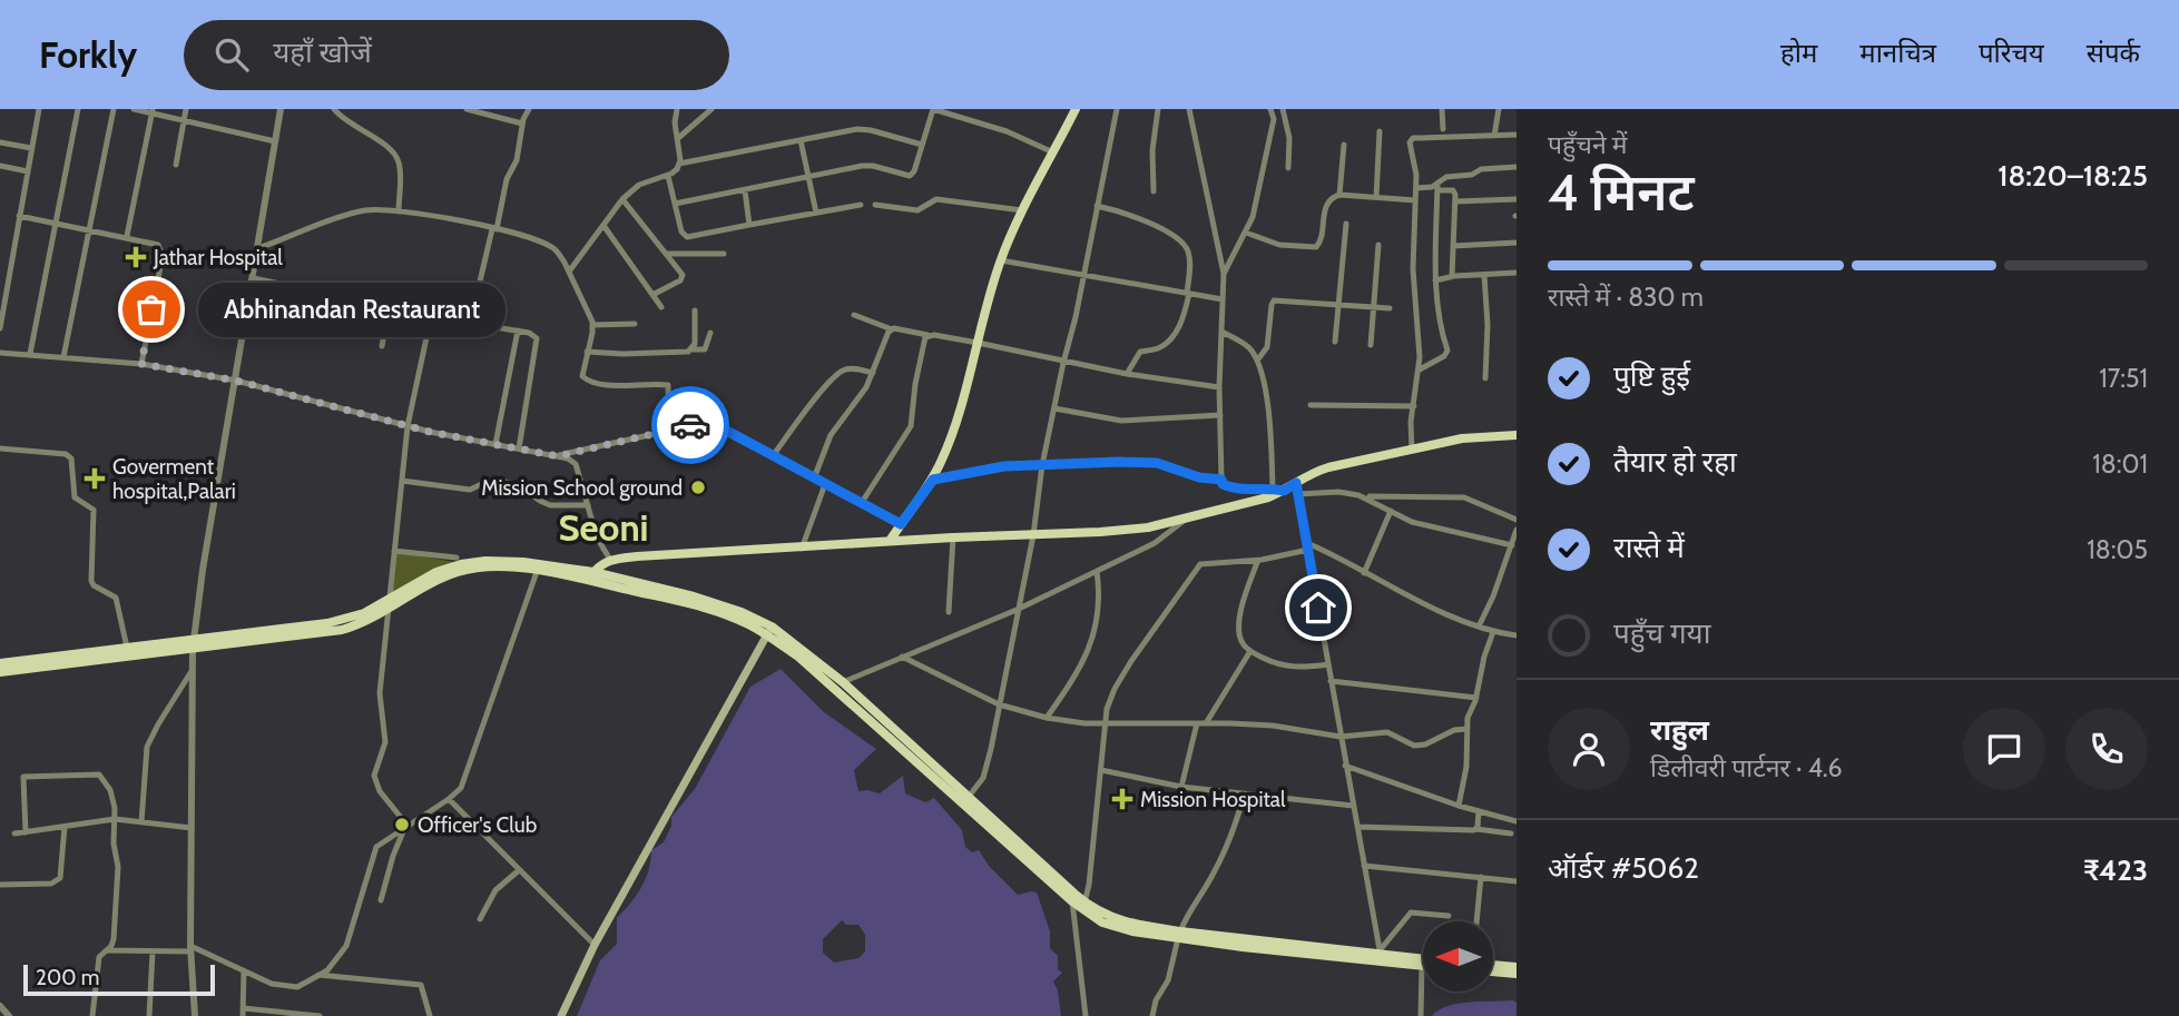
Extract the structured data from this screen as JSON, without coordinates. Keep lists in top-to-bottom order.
{
  "districts": ["Seoni"],
  "places": {
    "health": ["Jathar Hospital", "Goverment hospital,Palari", "Mission Hospital"],
    "other": ["Abhinandan Restaurant", "Mission School ground", "Officer's Club"]
  },
  "scale_bar": "200 m",
  "north": "left",
  "page": {
    "header": "Forkly",
    "search": "यहाँ खोजें",
    "nav": [
      "होम",
      "मानचित्र",
      "परिचय",
      "संपर्क"
    ],
    "heading": ["4 मिनट", "पहुँचने में", "18:20–18:25"],
    "panel": [
      "राहुल",
      "डिलीवरी पार्टनर · 4.6",
      "ऑर्डर #5062",
      "₹423"
    ],
    "bar": "रास्ते में · 830 m",
    "bubble": "Abhinandan Restaurant",
    "list": [
      ["पुष्टि हुई", "17:51"],
      ["तैयार हो रहा", "18:01"],
      ["रास्ते में", "18:05"],
      "पहुँच गया"
    ],
    "scale": "200 m"
  }
}
